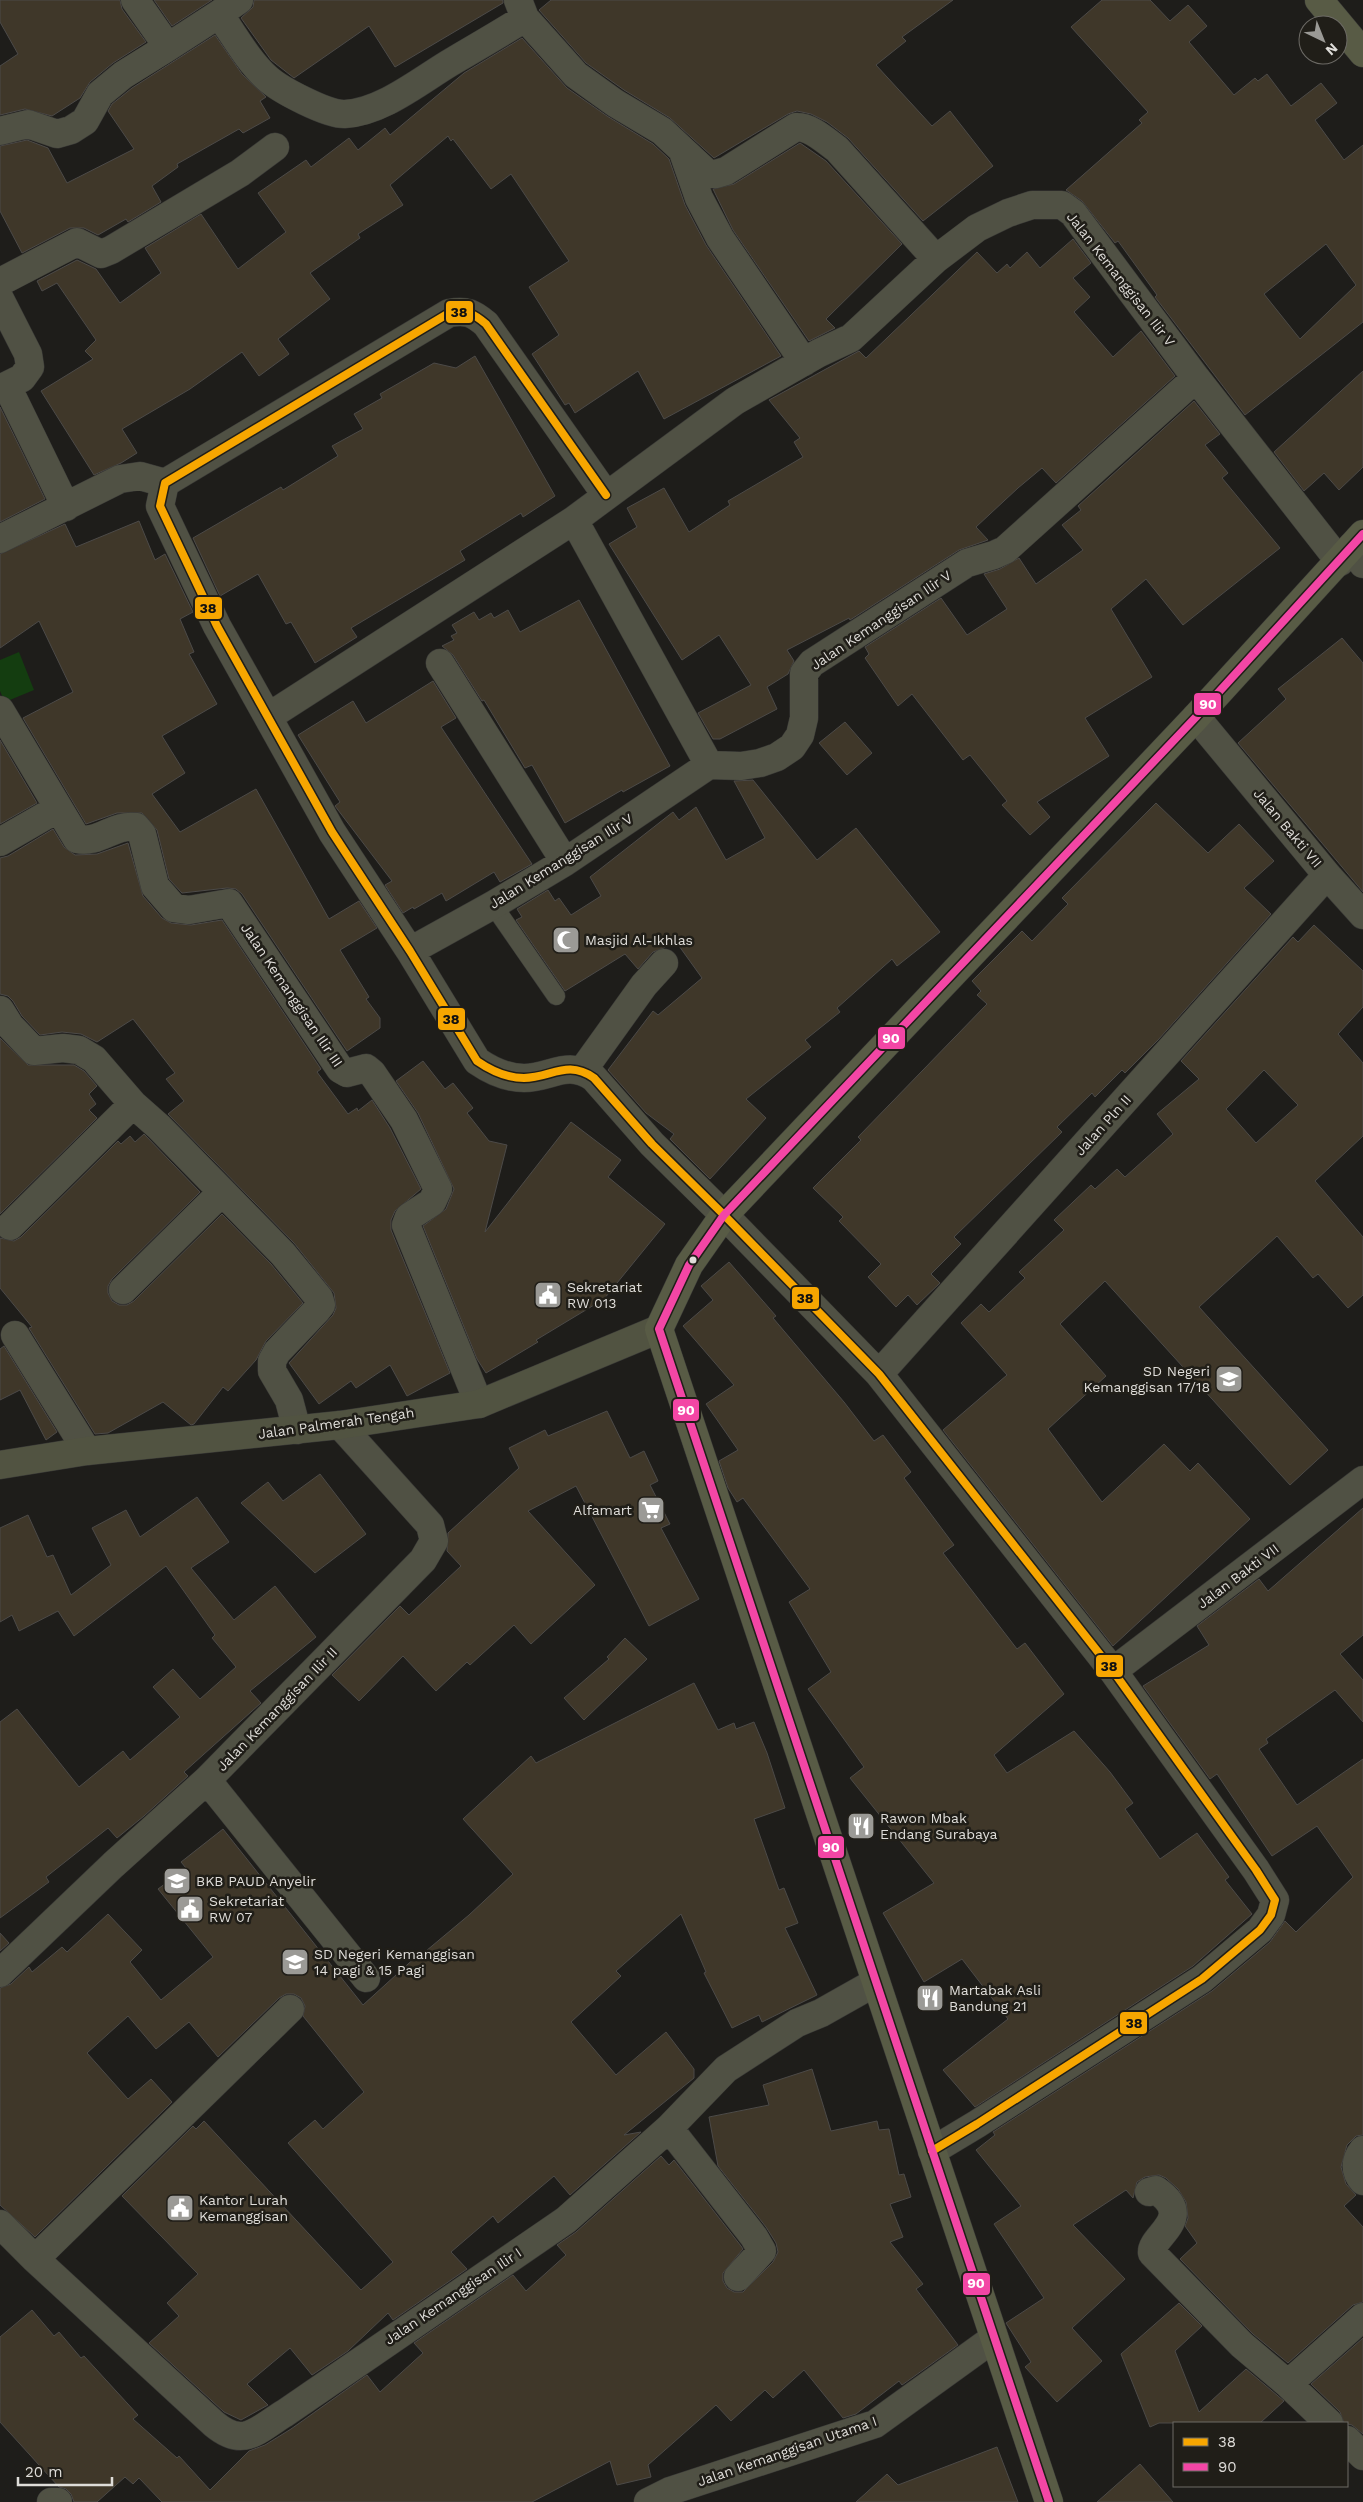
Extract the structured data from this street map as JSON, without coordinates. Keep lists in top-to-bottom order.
{
  "streets": {
    "street": [
      "Jalan Kemanggisan Ilir V",
      "Jalan Bakti VII",
      "Jalan Kemanggisan Ilir III",
      "Jalan Pln II",
      "Jalan Palmerah Tengah",
      "Jalan Kemanggisan Ilir II",
      "Jalan Kemanggisan Ilir I",
      "Jalan Kemanggisan Utama I"
    ]
  },
  "crossings": [
    ["Jalan Bakti VII", "Jalan Pln II"],
    ["Jalan Kemanggisan Ilir III", "Jalan Palmerah Tengah"],
    ["Jalan Palmerah Tengah", "Jalan Kemanggisan Ilir II"]
  ],
  "places": {
    "mosque": ["Masjid Al-Ikhlas"],
    "public building": ["Sekretariat RW 013", "Sekretariat RW 07", "Kantor Lurah Kemanggisan"],
    "school or university": ["SD Negeri Kemanggisan 17/18", "BKB PAUD Anyelir", "SD Negeri Kemanggisan 14 pagi & 15 Pagi"],
    "supermarket": ["Alfamart"],
    "restaurant": ["Rawon Mbak Endang Surabaya", "Martabak Asli Bandung 21"]
  },
  "lines": ["transit line 38", "transit line 90"],
  "legend": ["38", "90"],
  "scale_bar": "20 m",
  "north": "bottom right"
}
